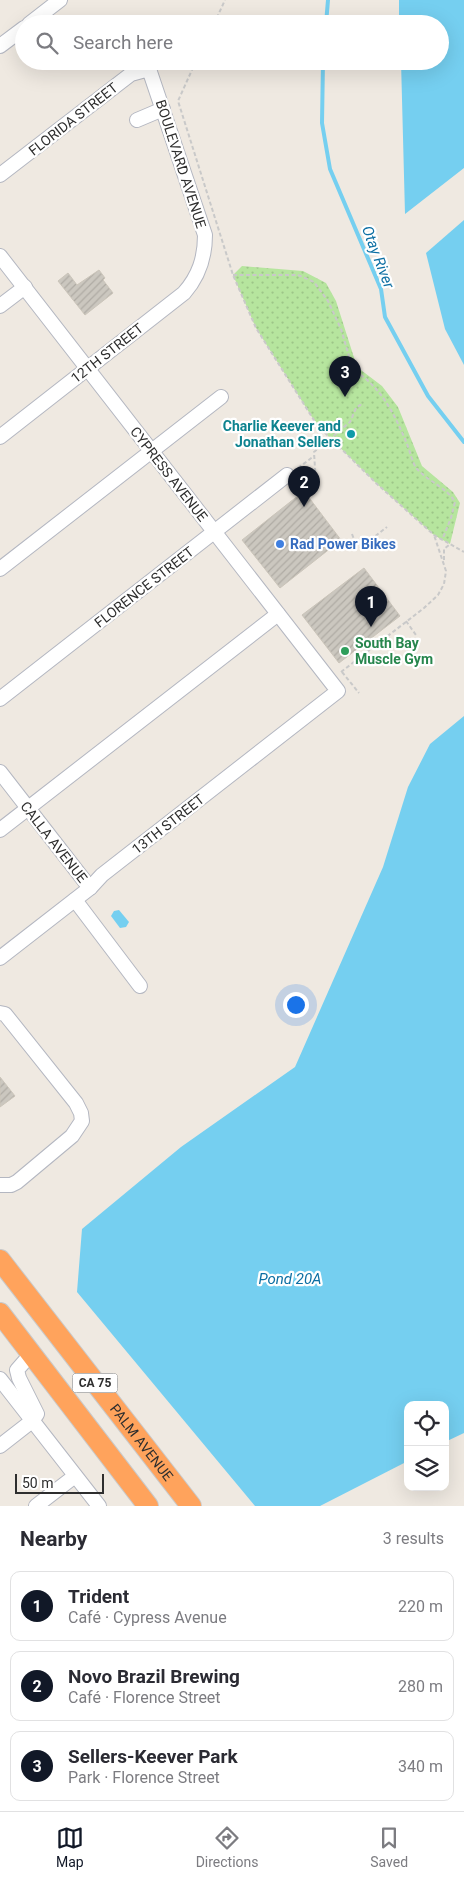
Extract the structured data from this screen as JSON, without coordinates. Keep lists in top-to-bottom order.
{
  "streets": {
    "highway": ["CA 75", "PALM AVENUE"],
    "street": [
      "FLORIDA STREET",
      "BOULEVARD AVENUE",
      "12TH STREET",
      "CYPRESS AVENUE",
      "FLORENCE STREET",
      "13TH STREET",
      "CALLA AVENUE"
    ]
  },
  "crossings": [
    ["BOULEVARD AVENUE", "12TH STREET"],
    ["12TH STREET", "CYPRESS AVENUE"],
    ["CYPRESS AVENUE", "FLORENCE STREET"],
    ["CYPRESS AVENUE", "13TH STREET"],
    ["13TH STREET", "CALLA AVENUE"]
  ],
  "water": ["Otay River", "Pond 20A"],
  "places": ["Charlie Keever and Jonathan Sellers", "Rad Power Bikes", "South Bay Muscle Gym"],
  "scale_bar": "50 m",
  "page": {
    "search": "Search here",
    "pins": ["3", "2", "1"],
    "scale": "50 m",
    "heading": ["Nearby", "3 results"],
    "list": [
      {
        "mark": "1",
        "name": "Trident",
        "note": "Café · Cypress Avenue",
        "value": "220 m"
      },
      {
        "mark": "2",
        "name": "Novo Brazil Brewing",
        "note": "Café · Florence Street",
        "value": "280 m"
      },
      {
        "mark": "3",
        "name": "Sellers-Keever Park",
        "note": "Park · Florence Street",
        "value": "340 m"
      }
    ],
    "nav": ["Map", "Directions", "Saved"]
  }
}
